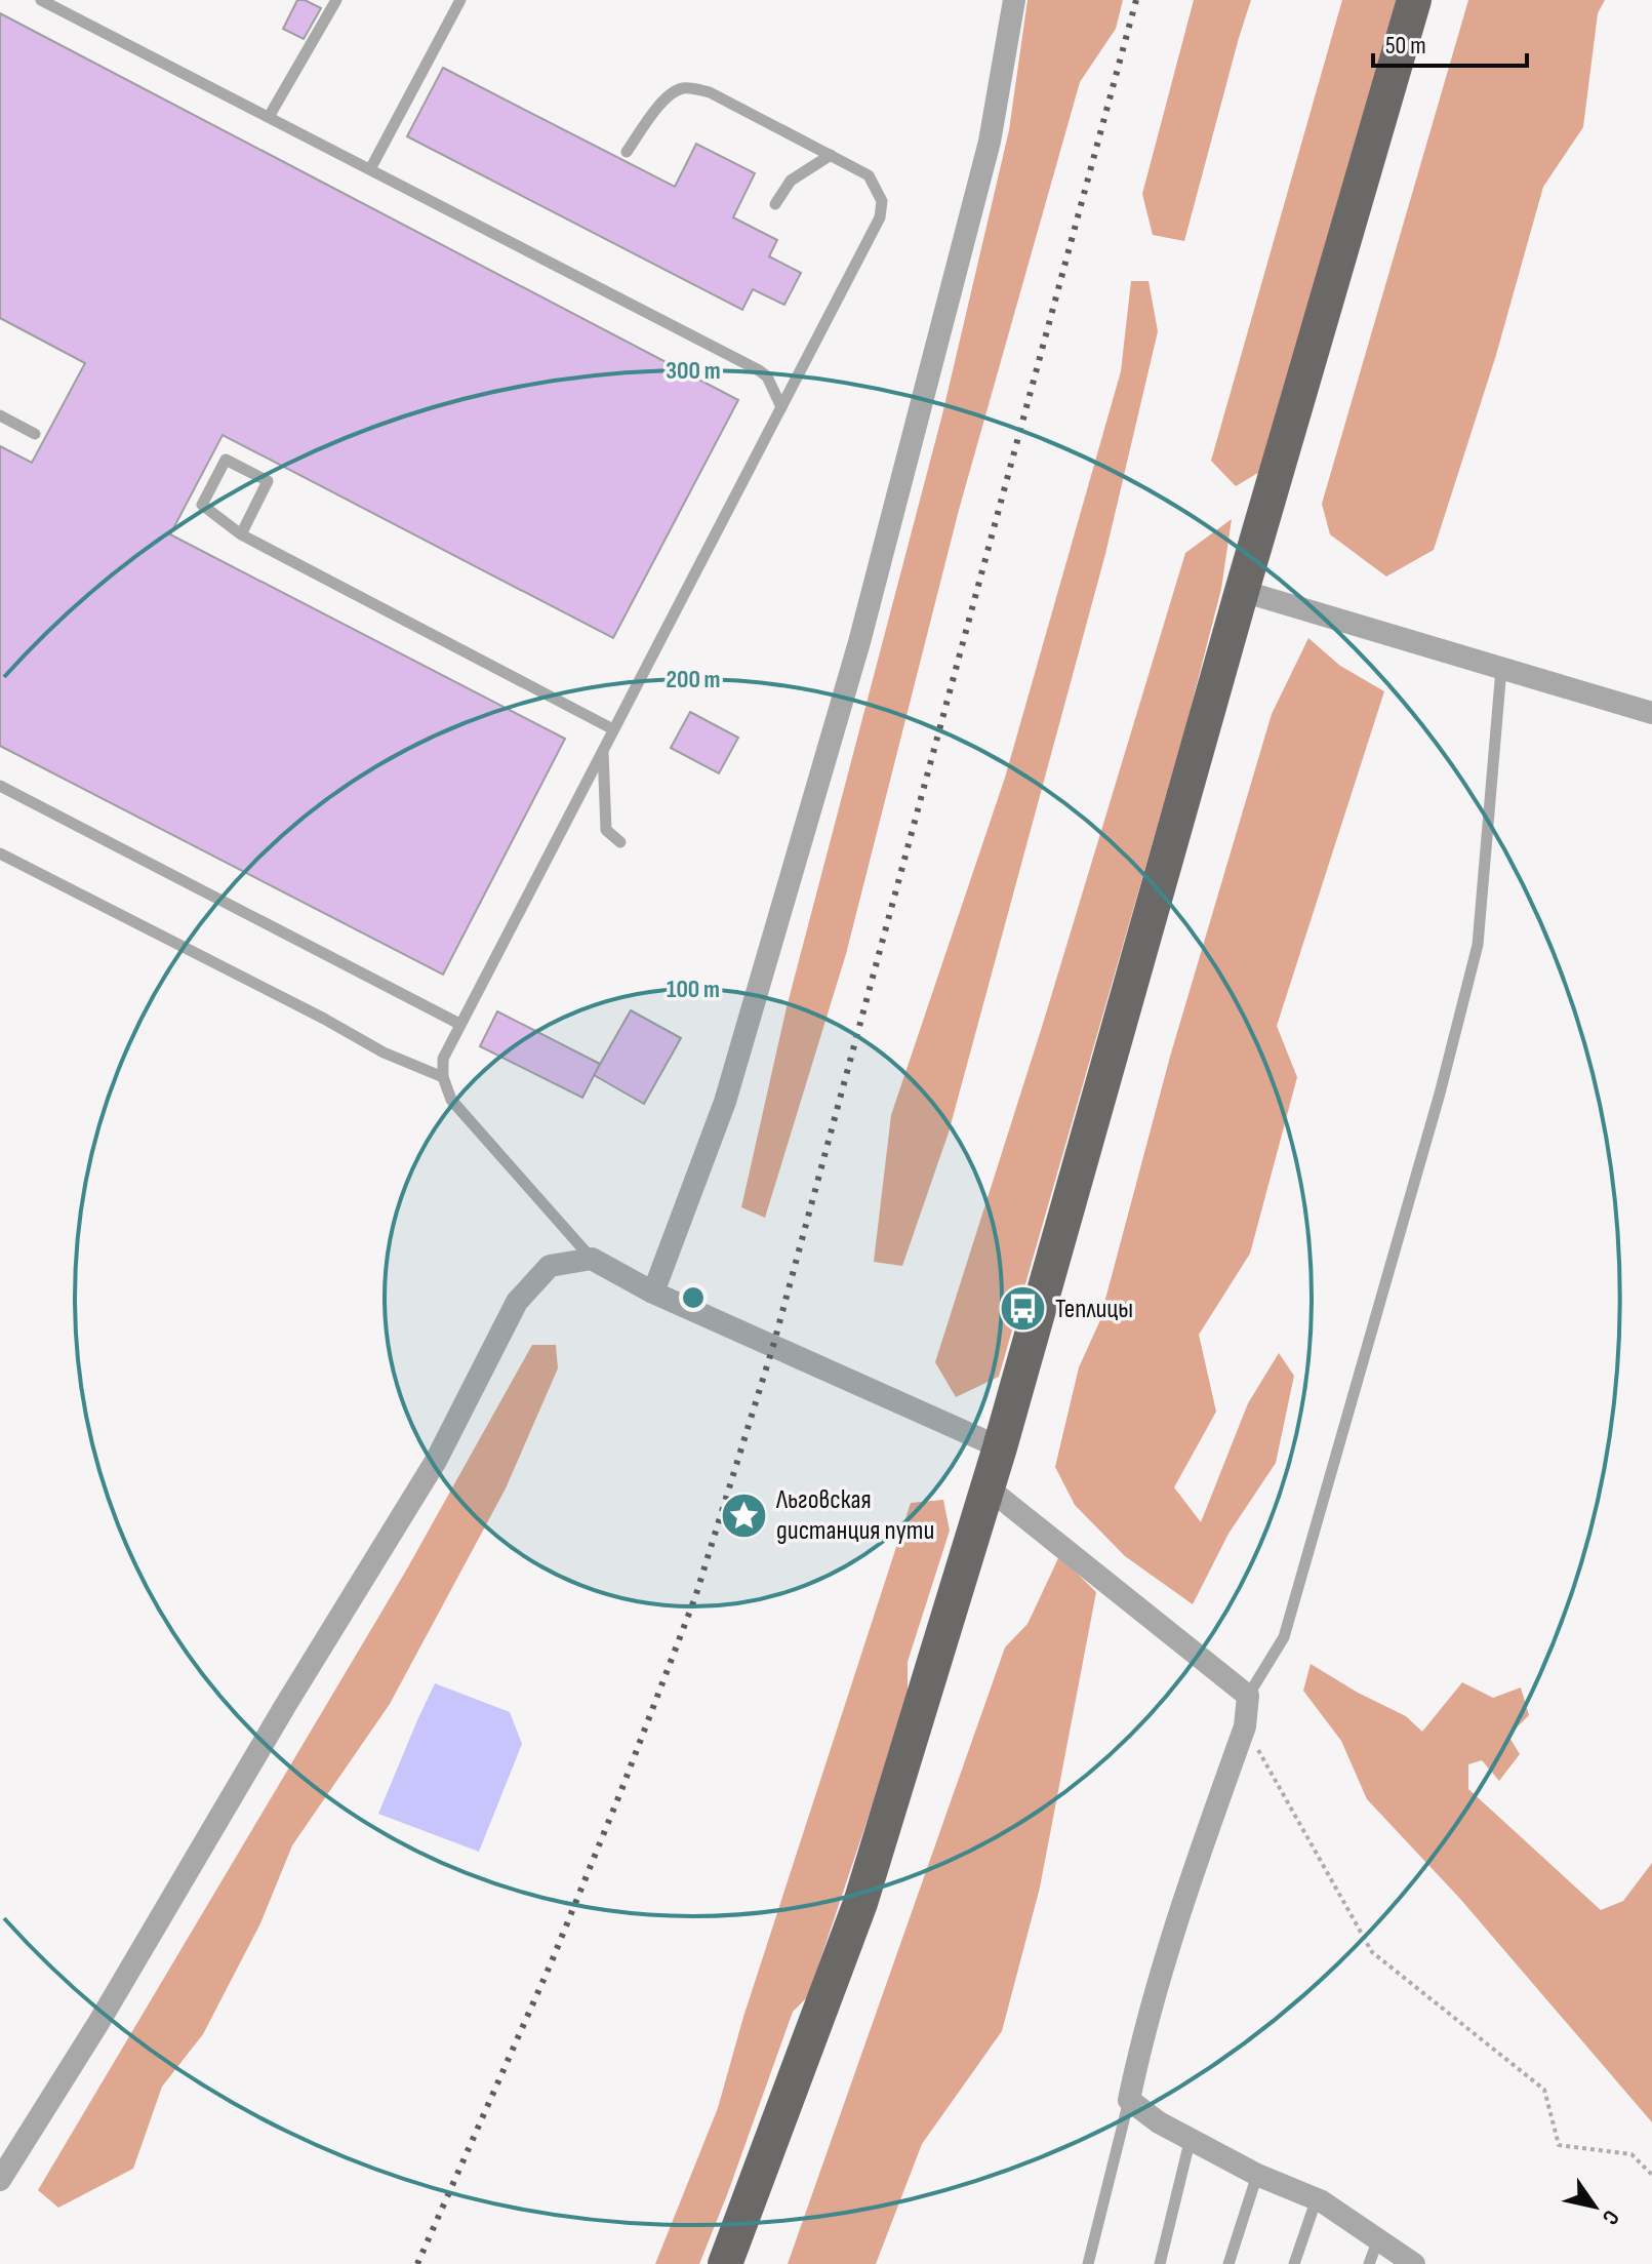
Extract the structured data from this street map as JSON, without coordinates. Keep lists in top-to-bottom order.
{
  "places": {
    "bus stop": ["Теплицы"],
    "place": ["Льговская дистанция пути"]
  },
  "scale_bar": "50 m",
  "north": "bottom right",
  "rings": ["300 m", "200 m", "100 m"]
}
